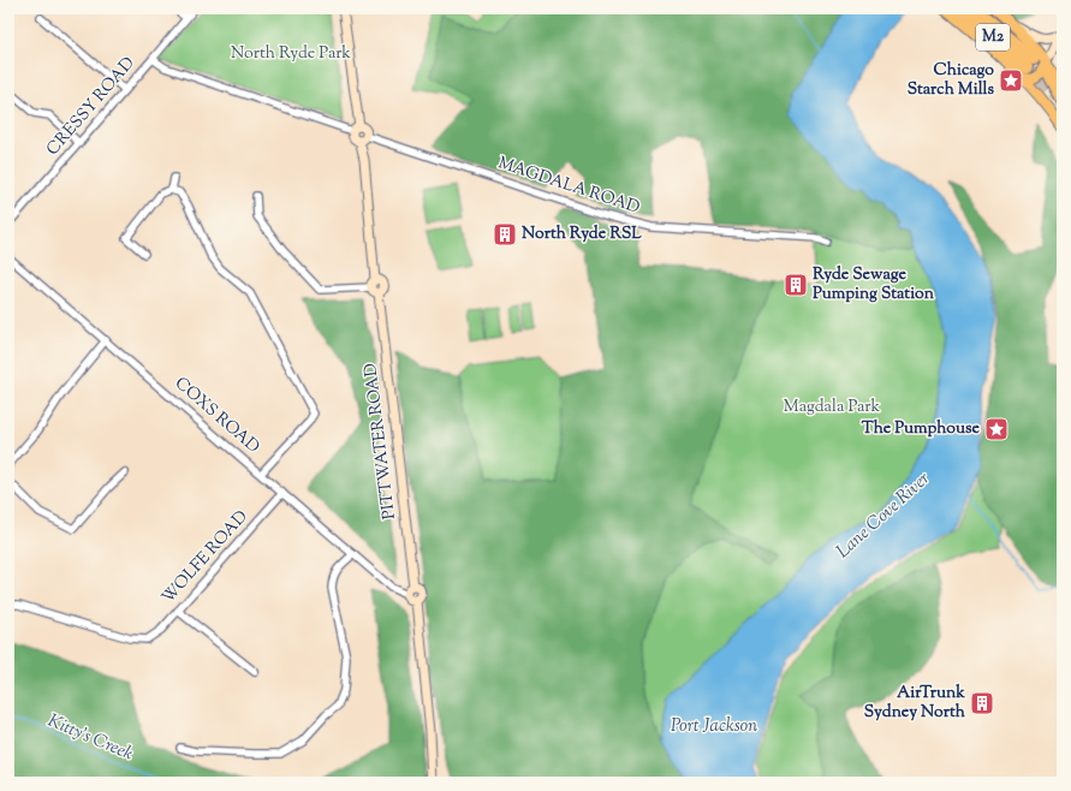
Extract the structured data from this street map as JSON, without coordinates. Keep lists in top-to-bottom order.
{
  "streets": {
    "highway": ["M2"],
    "main road": ["PITTWATER ROAD"],
    "street": [
      "CRESSY ROAD",
      "MAGDALA ROAD",
      "COXS ROAD",
      "WOLFE ROAD"
    ]
  },
  "crossings": [
    ["MAGDALA ROAD", "PITTWATER ROAD"],
    ["COXS ROAD", "PITTWATER ROAD"],
    ["COXS ROAD", "WOLFE ROAD"]
  ],
  "water": ["Lane Cove River", "Port Jackson", "Kitty's Creek"],
  "parks": ["North Ryde Park", "Magdala Park"],
  "places": {
    "place": ["Chicago Starch Mills", "The Pumphouse"],
    "building": ["North Ryde RSL", "Ryde Sewage Pumping Station", "AirTrunk Sydney North"]
  }
}
